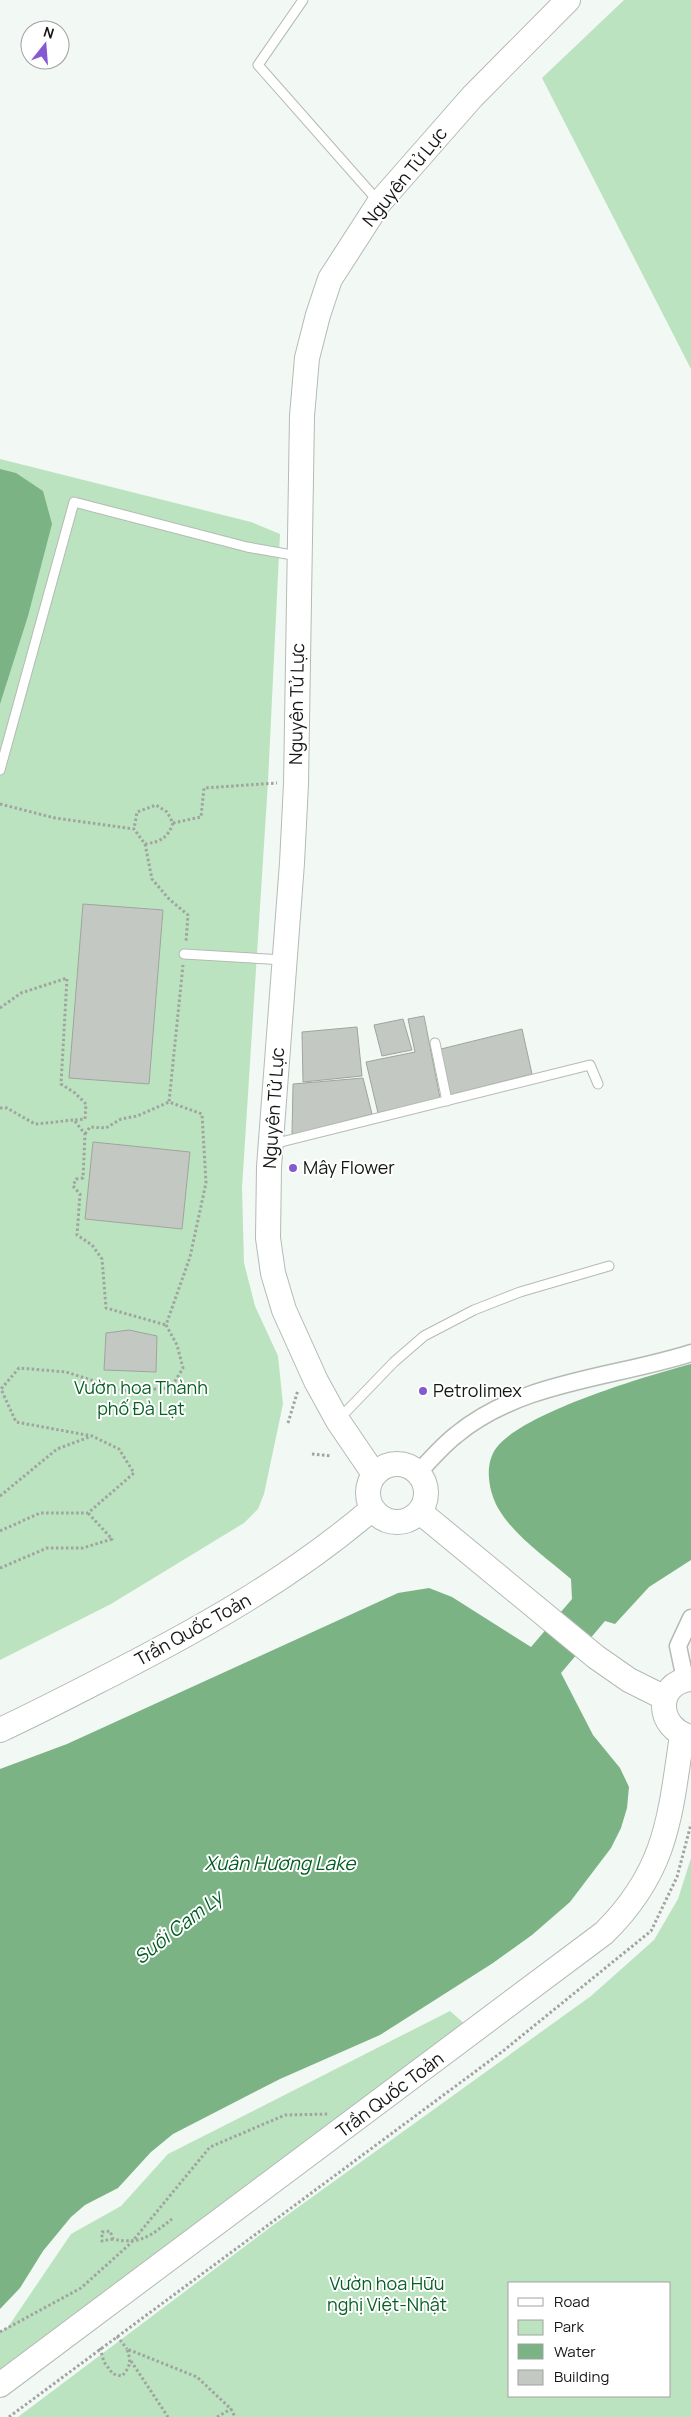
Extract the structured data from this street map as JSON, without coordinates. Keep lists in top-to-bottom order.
{
  "streets": {
    "main road": ["Nguyên Tử Lực", "Trần Quốc Toản"]
  },
  "crossings": [
    ["Nguyên Tử Lực", "Trần Quốc Toản"]
  ],
  "water": ["Xuân Hương Lake", "Suối Cam Ly"],
  "parks": ["Vườn hoa Thành phố Đà Lạt", "Vườn hoa Hữu nghị Việt-Nhật"],
  "places": ["Mây Flower", "Petrolimex"],
  "legend": [
    "Road",
    "Park",
    "Water",
    "Building"
  ],
  "north": "top"
}
